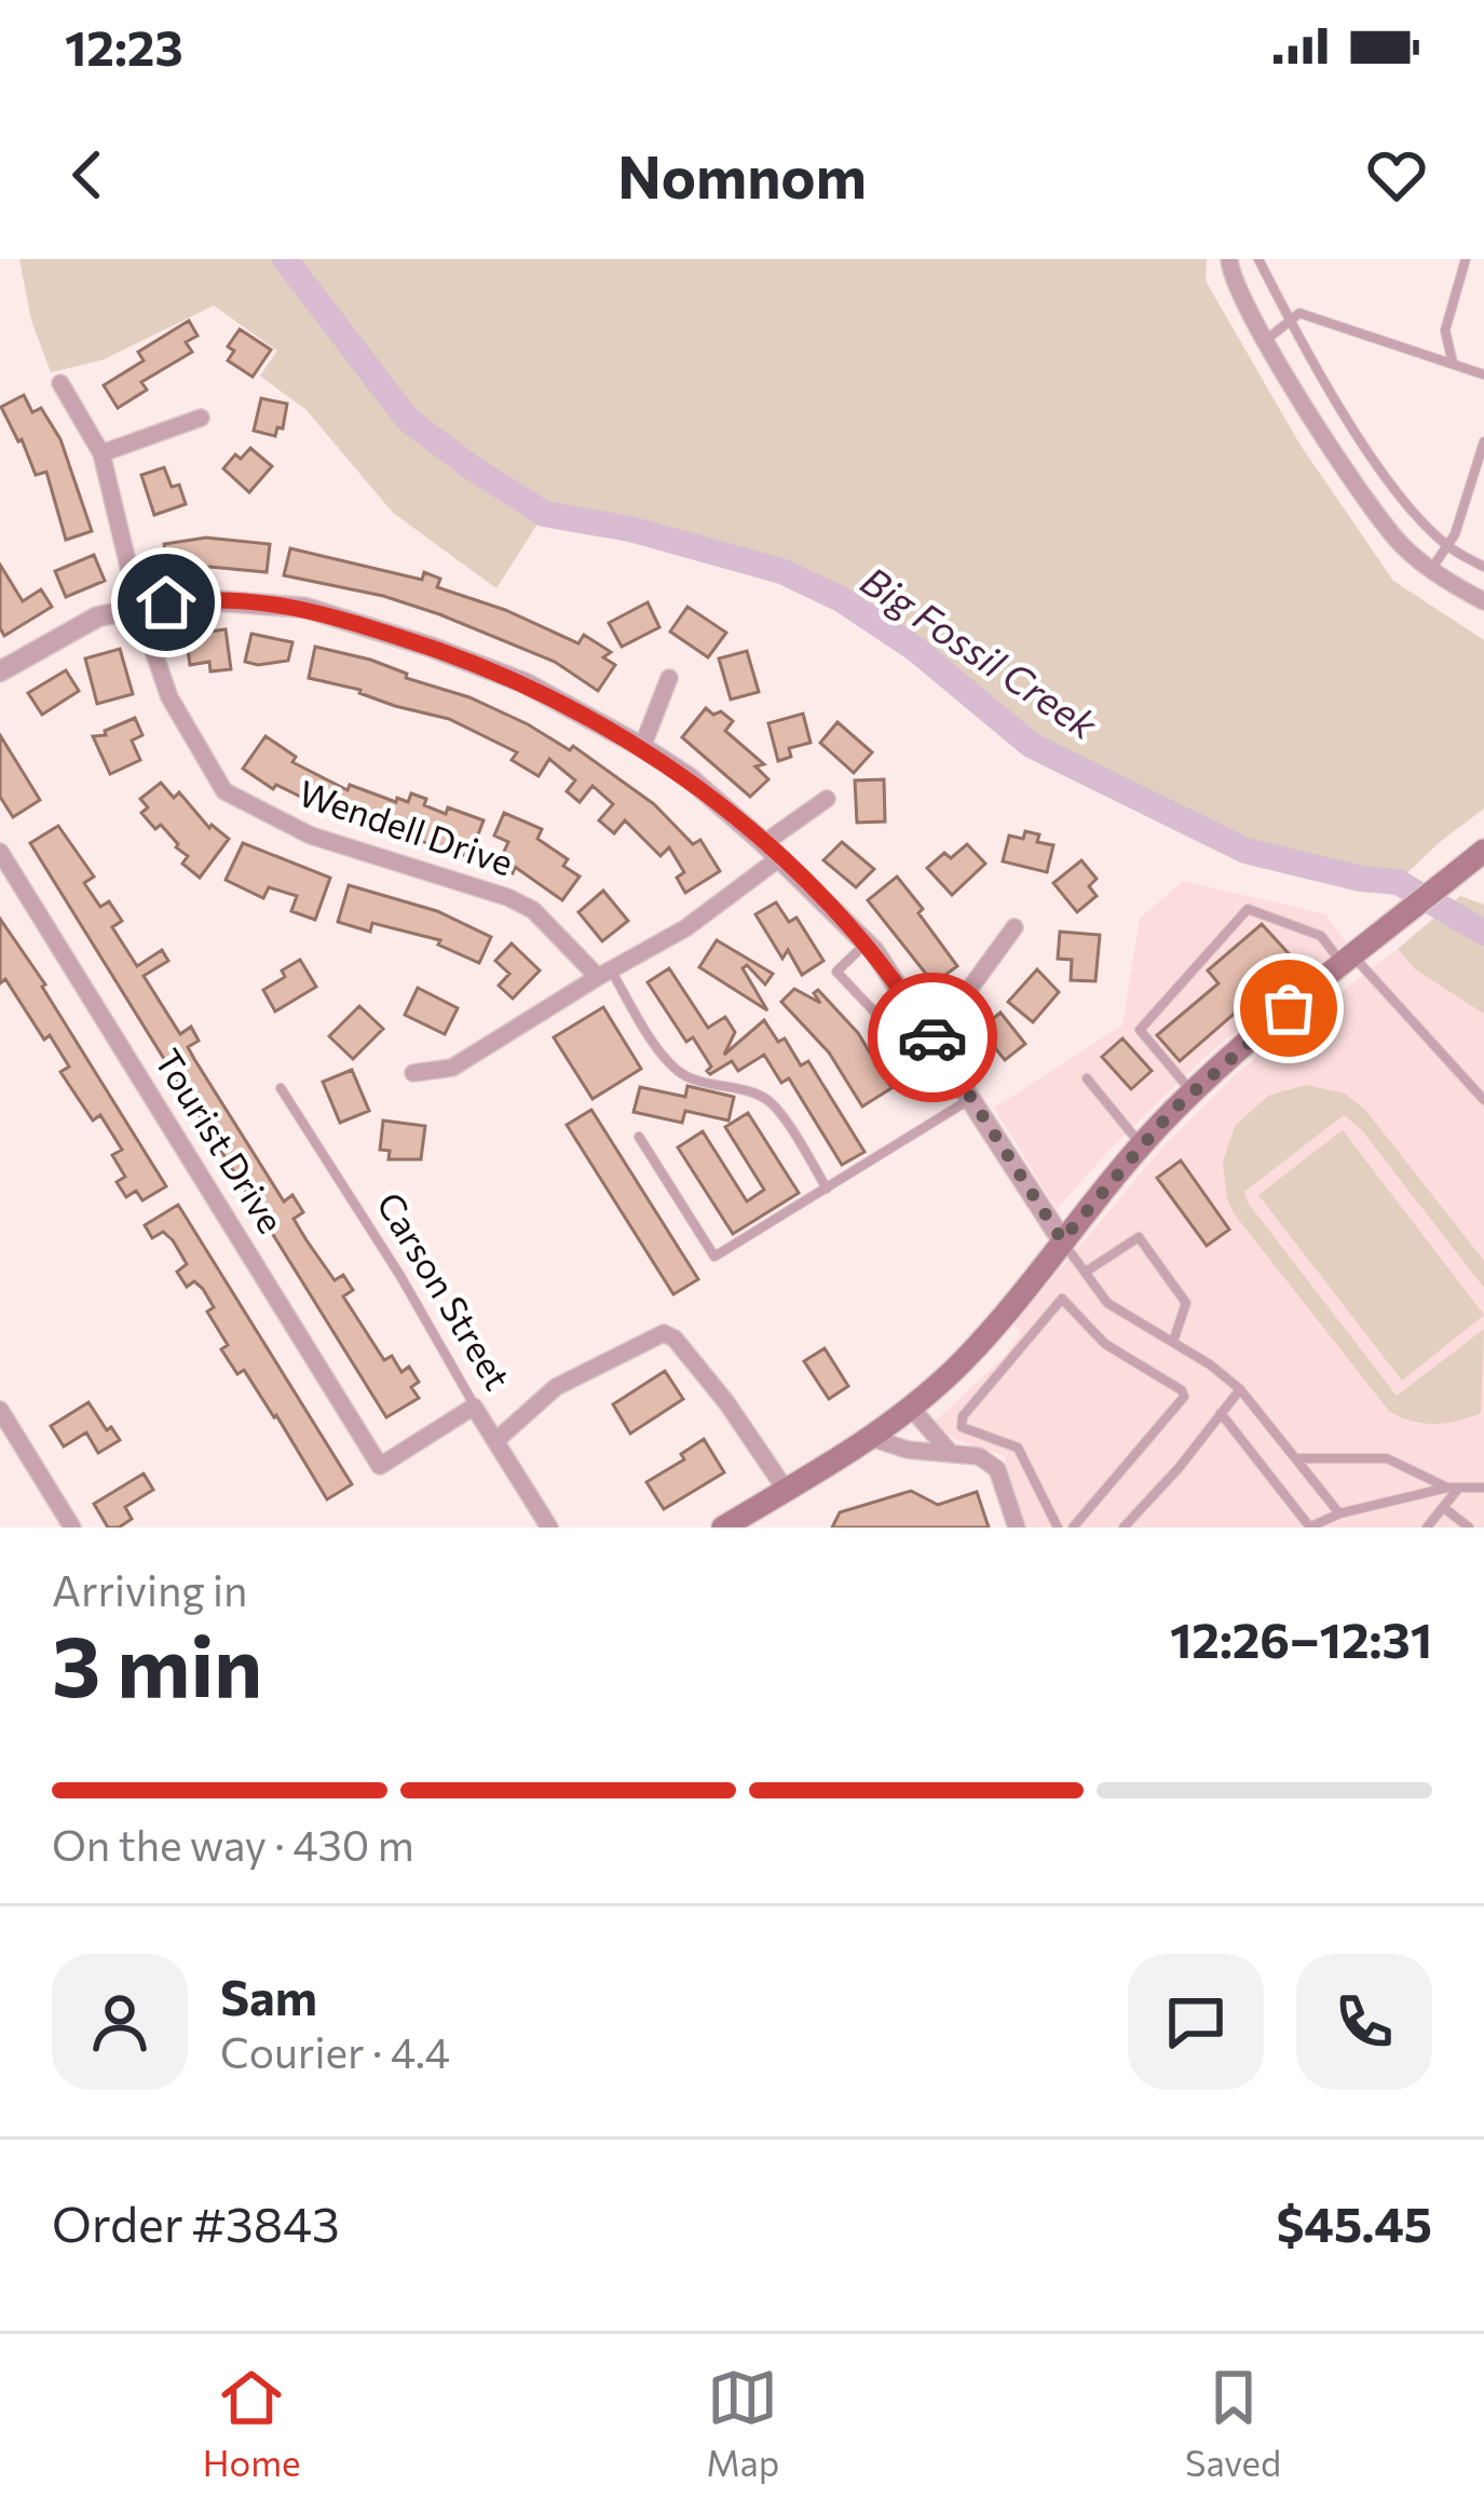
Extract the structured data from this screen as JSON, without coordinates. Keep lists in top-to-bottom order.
{
  "streets": {
    "street": ["Wendell Drive", "Tourist Drive", "Carson Street"]
  },
  "crossings": [
    ["Tourist Drive", "Carson Street"]
  ],
  "water": ["Big Fossil Creek"],
  "page": {
    "status": "12:23",
    "header": "Nomnom",
    "heading": ["3 min", "Arriving in", "12:26–12:31"],
    "panel": [
      "Sam",
      "Courier · 4.4",
      "Order #3843",
      "$45.45"
    ],
    "bar": "On the way · 430 m",
    "tabs": ["Home", "Map", "Saved"]
  }
}
